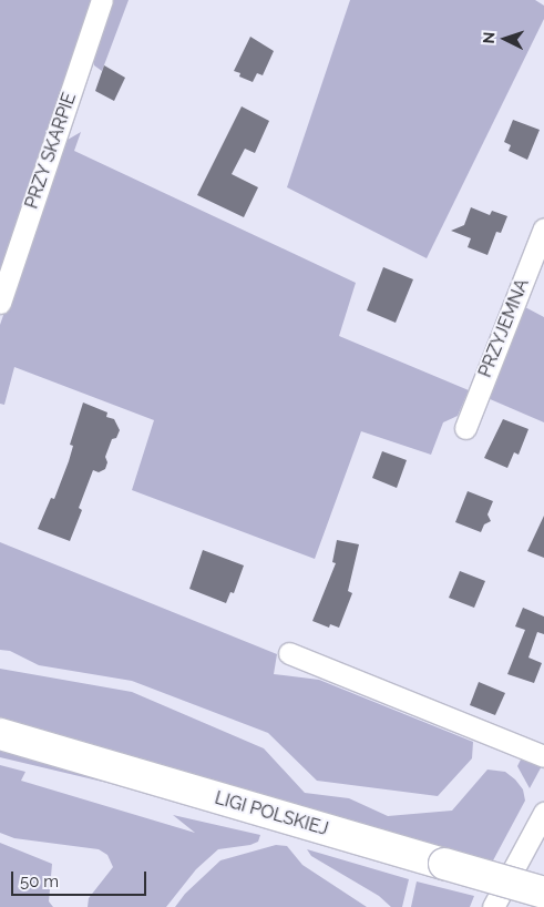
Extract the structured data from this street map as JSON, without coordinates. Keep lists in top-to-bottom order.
{
  "streets": {
    "main road": ["LIGI POLSKIEJ"],
    "street": ["PRZY SKARPIE", "PRZYJEMNA"]
  },
  "scale_bar": "50 m",
  "north": "left"
}
